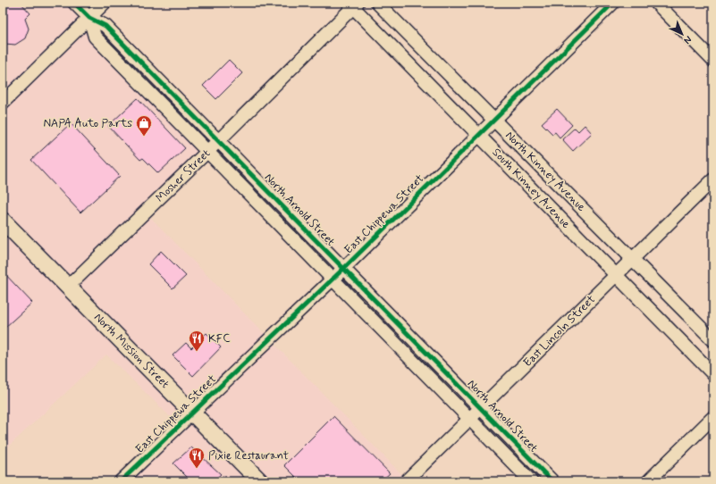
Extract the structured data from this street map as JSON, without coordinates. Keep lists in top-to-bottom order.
{
  "streets": {
    "main road": ["North Mission Street"],
    "street": [
      "North Kinney Avenue",
      "Mosher Street",
      "South Kinney Avenue",
      "North Arnold Street",
      "East Chippewa Street",
      "East Lincoln Street"
    ]
  },
  "crossings": [
    ["North Kinney Avenue", "East Chippewa Street"],
    ["North Kinney Avenue", "East Lincoln Street"],
    ["Mosher Street", "South Kinney Avenue"],
    ["Mosher Street", "North Arnold Street"],
    ["Mosher Street", "North Mission Street"],
    ["South Kinney Avenue", "East Chippewa Street"],
    ["South Kinney Avenue", "East Lincoln Street"],
    ["North Arnold Street", "East Chippewa Street"],
    ["North Arnold Street", "East Lincoln Street"],
    ["East Chippewa Street", "North Mission Street"]
  ],
  "places": {
    "shop": ["NAPA Auto Parts"],
    "restaurant": ["KFC", "Pixie Restaurant"]
  },
  "north": "bottom right"
}
